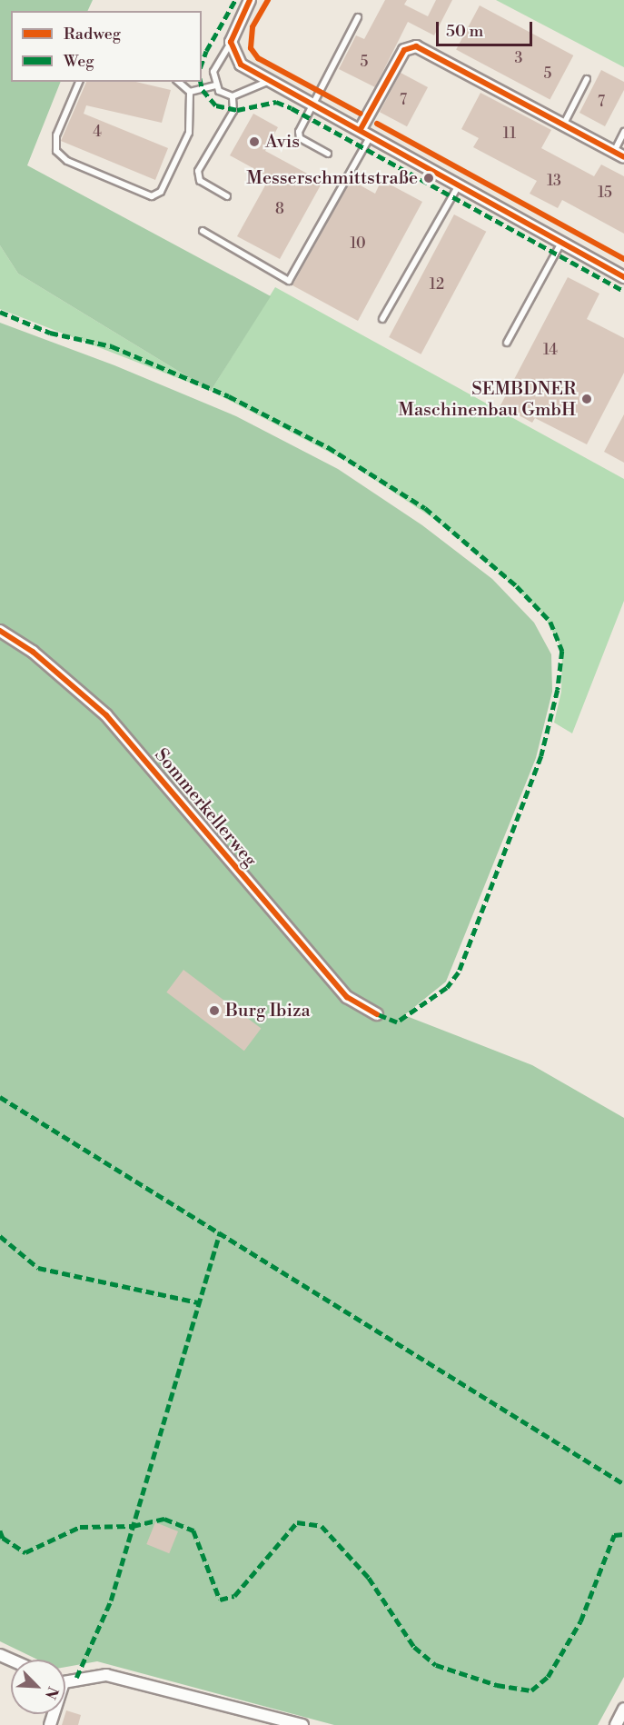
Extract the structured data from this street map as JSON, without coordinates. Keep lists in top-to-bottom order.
{
  "streets": {
    "street": ["Sommerkellerweg"]
  },
  "places": [
    "Avis",
    "Messerschmittstraße",
    "SEMBDNER Maschinenbau GmbH",
    "Burg Ibiza"
  ],
  "house_numbers": [
    "3",
    "5",
    "5",
    "7",
    "7",
    "4",
    "11",
    "13",
    "15",
    "8",
    "10",
    "12",
    "14"
  ],
  "legend": ["Radweg", "Weg"],
  "scale_bar": "50 m",
  "north": "bottom right"
}
